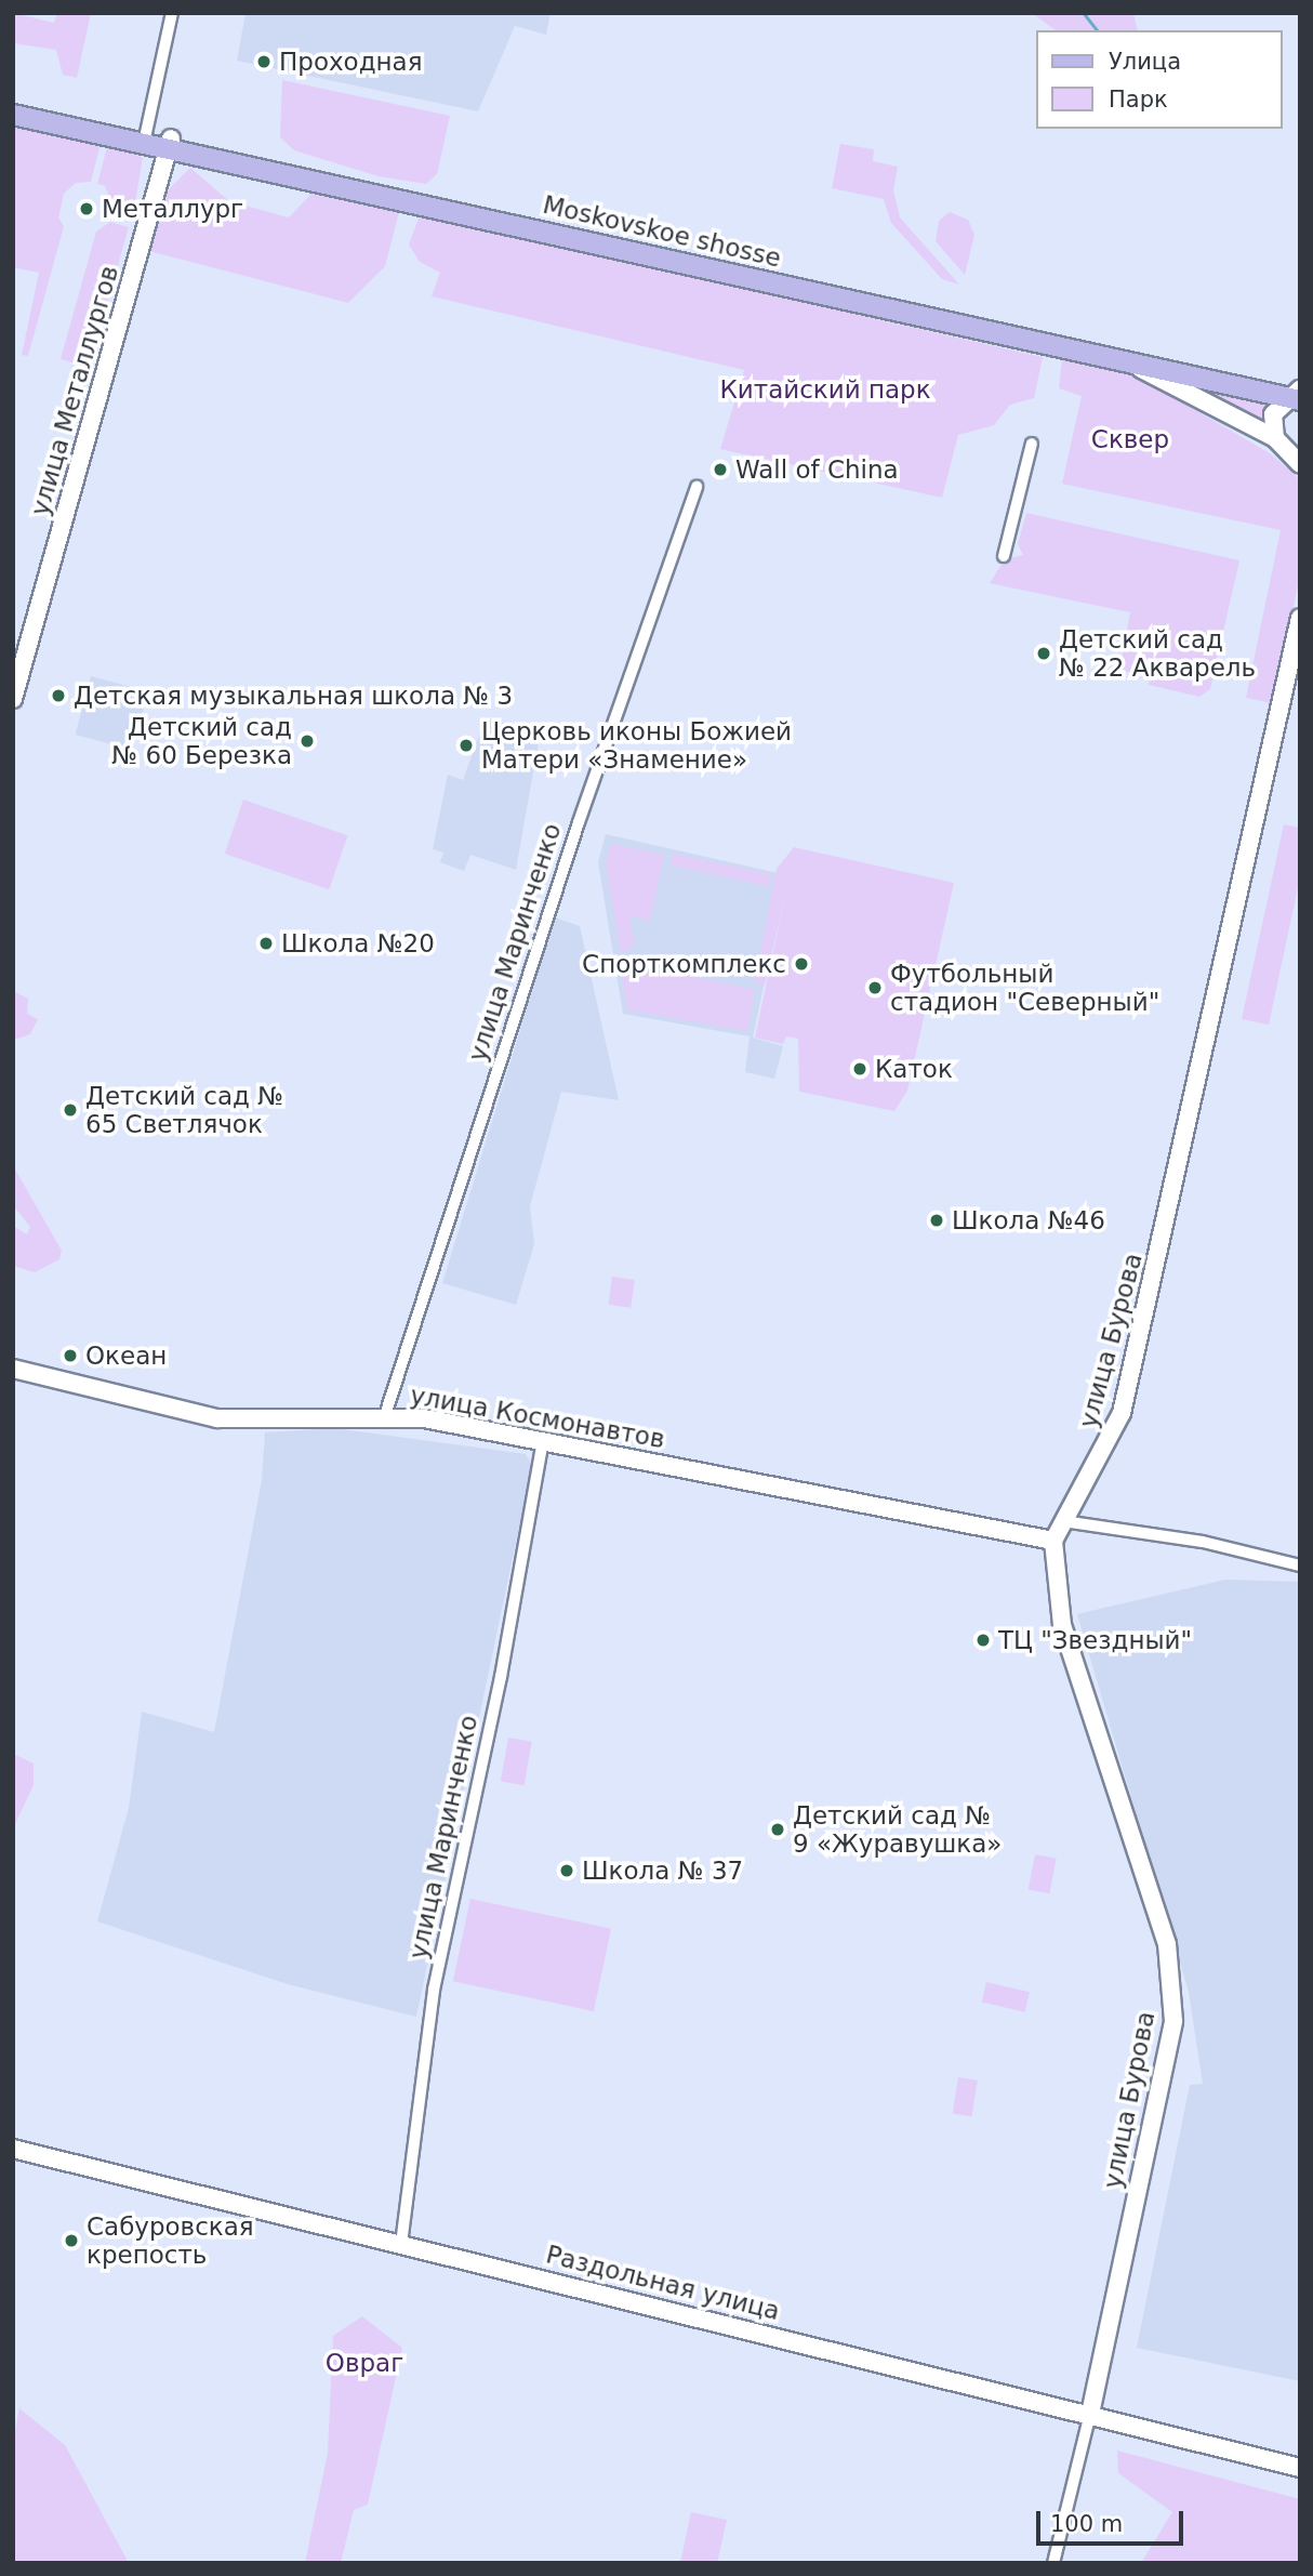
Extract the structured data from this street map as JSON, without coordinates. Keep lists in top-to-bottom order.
{
  "streets": {
    "main road": [
      "Moskovskoe shosse",
      "улица Металлургов",
      "улица Бурова",
      "улица Космонавтов",
      "Раздольная улица"
    ],
    "street": ["улица Маринченко"]
  },
  "crossings": [
    ["Moskovskoe shosse", "улица Металлургов"],
    ["улица Маринченко", "улица Космонавтов"],
    ["улица Маринченко", "Раздольная улица"],
    ["улица Бурова", "улица Космонавтов"],
    ["улица Бурова", "Раздольная улица"]
  ],
  "parks": ["Китайский парк", "Сквер", "Овраг"],
  "places": [
    "Проходная",
    "Металлург",
    "Wall of China",
    "Детский сад № 22 Акварель",
    "Детская музыкальная школа № 3",
    "Детский сад № 60 Березка",
    "Церковь иконы Божией Матери «Знамение»",
    "Школа №20",
    "Спорткомплекс",
    "Футбольный стадион \"Северный\"",
    "Каток",
    "Детский сад № 65 Светлячок",
    "Школа №46",
    "Океан",
    "ТЦ \"Звездный\"",
    "Детский сад № 9 «Журавушка»",
    "Школа № 37",
    "Сабуровская крепость"
  ],
  "legend": ["Улица", "Парк"],
  "scale_bar": "100 m"
}
